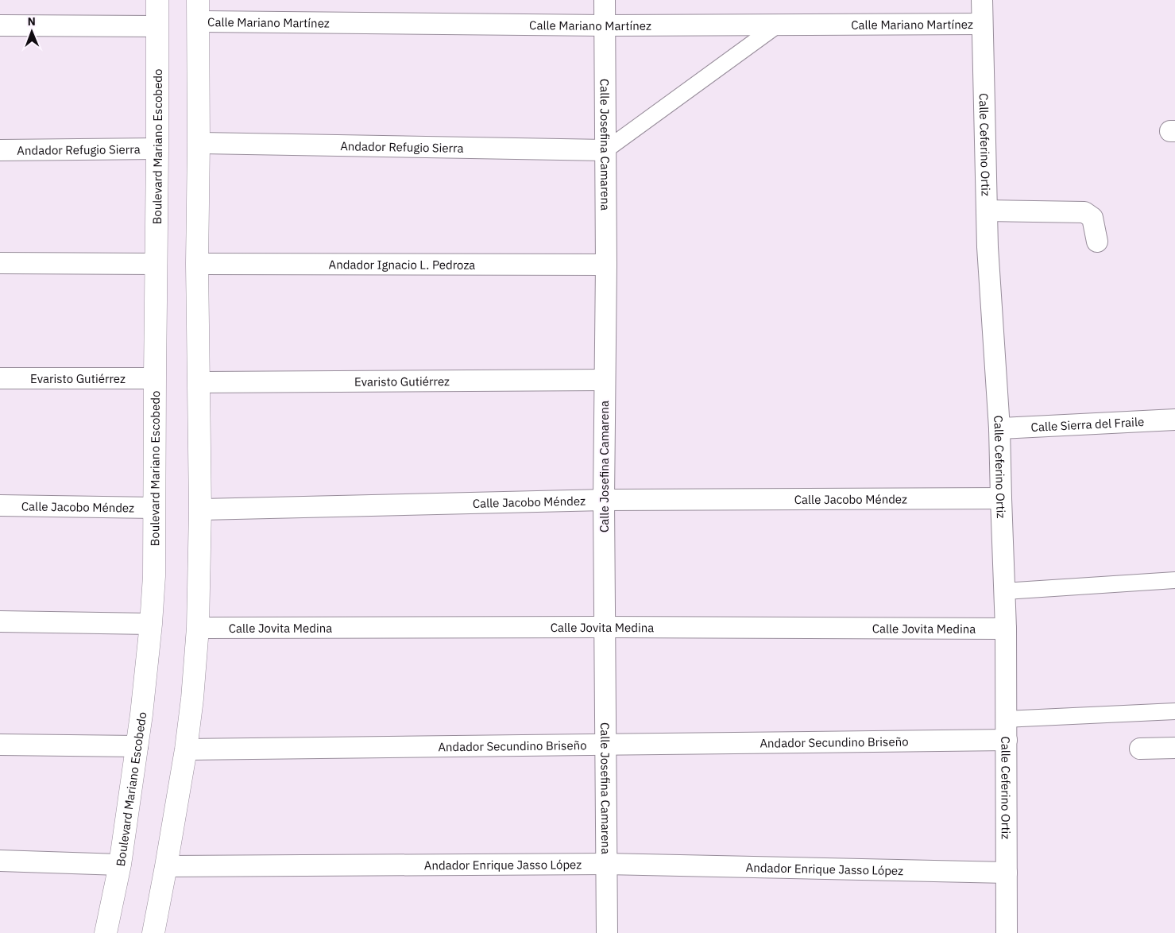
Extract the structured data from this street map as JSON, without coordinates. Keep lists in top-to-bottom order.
{
  "streets": {
    "street": [
      "Calle Mariano Martínez",
      "Calle Josefina Camarena",
      "Calle Ceferino Ortiz",
      "Boulevard Mariano Escobedo",
      "Andador Refugio Sierra",
      "Andador Ignacio L. Pedroza",
      "Evaristo Gutiérrez",
      "Calle Sierra del Fraile",
      "Calle Jacobo Méndez",
      "Calle Jovita Medina",
      "Andador Secundino Briseño",
      "Andador Enrique Jasso López"
    ]
  },
  "crossings": [
    ["Calle Mariano Martínez", "Calle Josefina Camarena"],
    ["Calle Mariano Martínez", "Calle Ceferino Ortiz"],
    ["Calle Josefina Camarena", "Andador Refugio Sierra"],
    ["Calle Josefina Camarena", "Andador Ignacio L. Pedroza"],
    ["Calle Josefina Camarena", "Evaristo Gutiérrez"],
    ["Calle Josefina Camarena", "Calle Jacobo Méndez"],
    ["Calle Josefina Camarena", "Calle Jovita Medina"],
    ["Calle Josefina Camarena", "Andador Secundino Briseño"],
    ["Calle Josefina Camarena", "Andador Enrique Jasso López"],
    ["Calle Ceferino Ortiz", "Calle Sierra del Fraile"],
    ["Calle Ceferino Ortiz", "Calle Jacobo Méndez"],
    ["Calle Ceferino Ortiz", "Calle Jovita Medina"],
    ["Calle Ceferino Ortiz", "Andador Secundino Briseño"],
    ["Calle Ceferino Ortiz", "Andador Enrique Jasso López"],
    ["Boulevard Mariano Escobedo", "Andador Refugio Sierra"],
    ["Boulevard Mariano Escobedo", "Evaristo Gutiérrez"],
    ["Boulevard Mariano Escobedo", "Calle Jacobo Méndez"]
  ],
  "north": "top"
}
